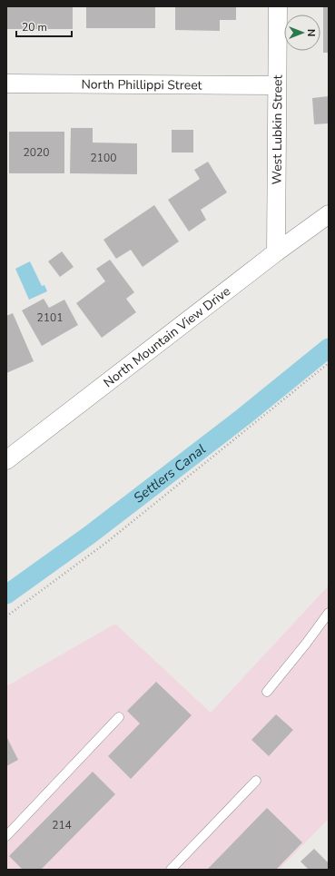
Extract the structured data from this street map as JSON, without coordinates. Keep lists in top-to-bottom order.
{
  "streets": {
    "street": ["North Phillippi Street", "West Lubkin Street", "North Mountain View Drive"]
  },
  "crossings": [
    ["North Phillippi Street", "West Lubkin Street"],
    ["West Lubkin Street", "North Mountain View Drive"]
  ],
  "water": ["Settlers Canal"],
  "house_numbers": [
    "2020",
    "2100",
    "2101",
    "214"
  ],
  "scale_bar": "20 m",
  "north": "right"
}
